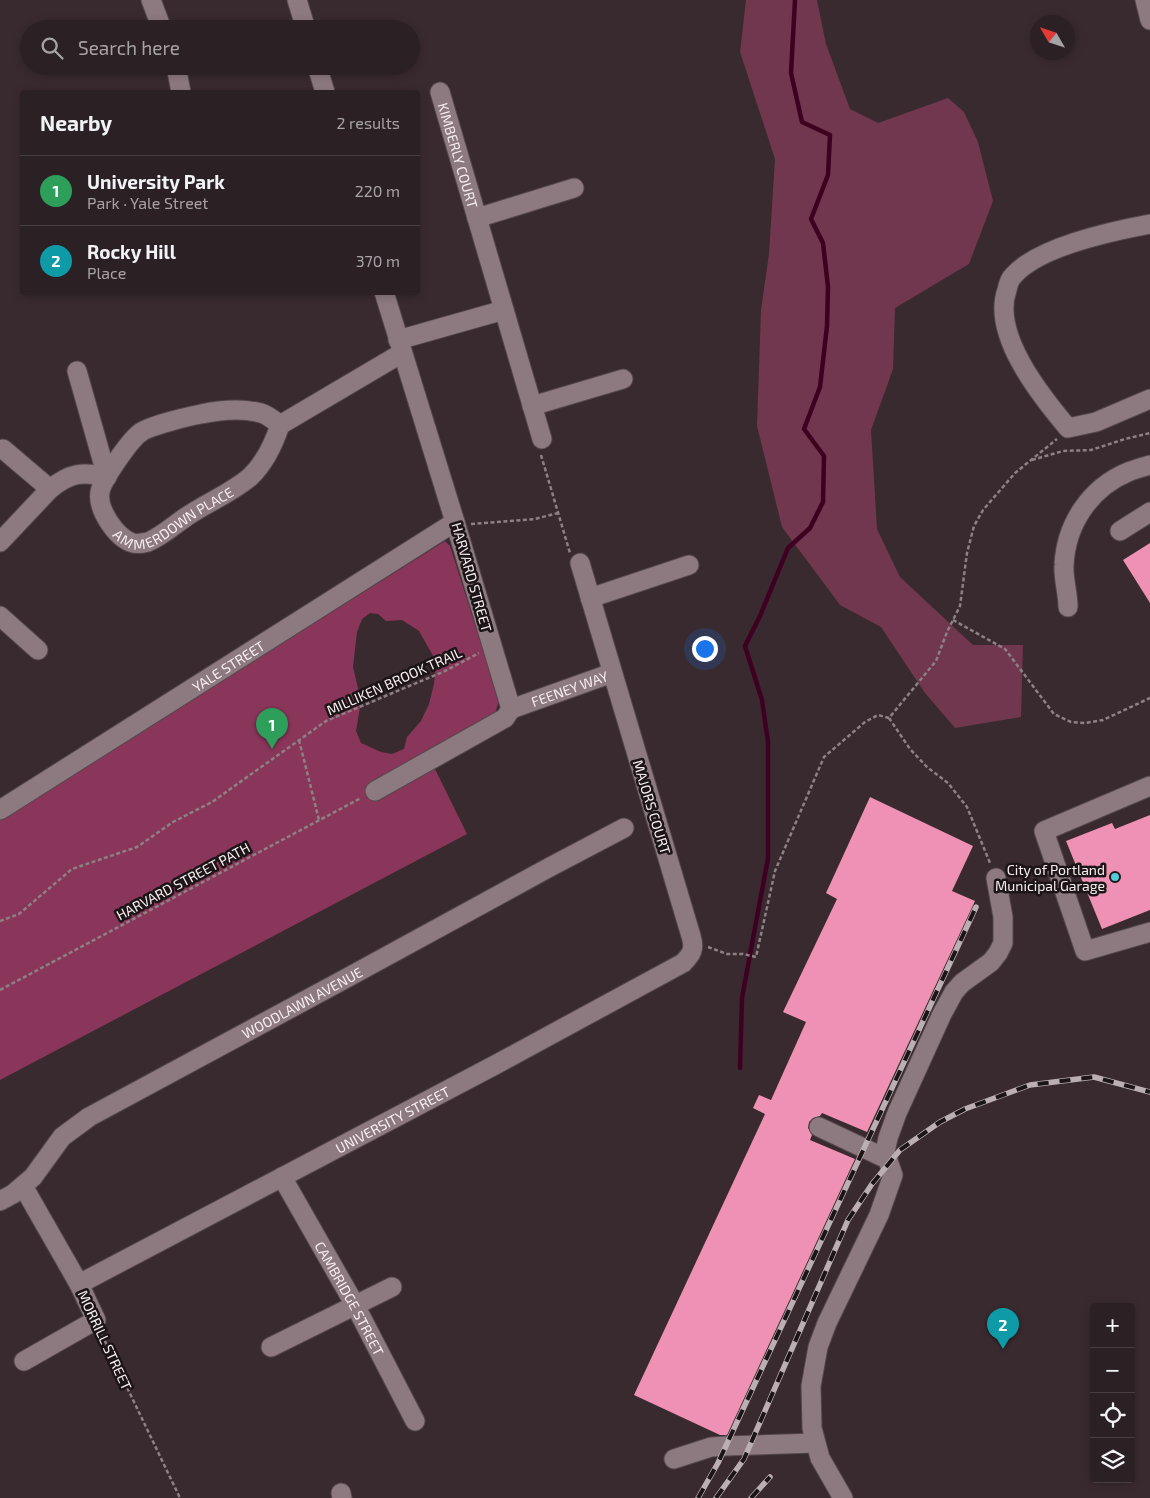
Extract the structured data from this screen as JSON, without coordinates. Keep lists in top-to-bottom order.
{
  "streets": {
    "street": [
      "KIMBERLY COURT",
      "AMMERDOWN PLACE",
      "HARVARD STREET",
      "YALE STREET",
      "FEENEY WAY",
      "MAJORS COURT",
      "WOODLAWN AVENUE",
      "UNIVERSITY STREET",
      "CAMBRIDGE STREET",
      "MORRILL STREET"
    ],
    "path": ["MILLIKEN BROOK TRAIL", "HARVARD STREET PATH"]
  },
  "crossings": [
    ["HARVARD STREET", "YALE STREET"],
    ["HARVARD STREET", "MILLIKEN BROOK TRAIL"],
    ["HARVARD STREET", "FEENEY WAY"],
    ["FEENEY WAY", "MAJORS COURT"],
    ["MAJORS COURT", "UNIVERSITY STREET"],
    ["WOODLAWN AVENUE", "MORRILL STREET"],
    ["UNIVERSITY STREET", "CAMBRIDGE STREET"],
    ["UNIVERSITY STREET", "MORRILL STREET"]
  ],
  "places": ["City of Portland Municipal Garage"],
  "north": "top left",
  "page": {
    "search": "Search here",
    "heading": ["Nearby", "2 results"],
    "list": [
      {
        "mark": "1",
        "name": "University Park",
        "note": "Park · Yale Street",
        "value": "220 m"
      },
      {
        "mark": "2",
        "name": "Rocky Hill",
        "note": "Place",
        "value": "370 m"
      }
    ],
    "pins": ["1", "2"],
    "map_buttons": ["+", "−"]
  }
}
